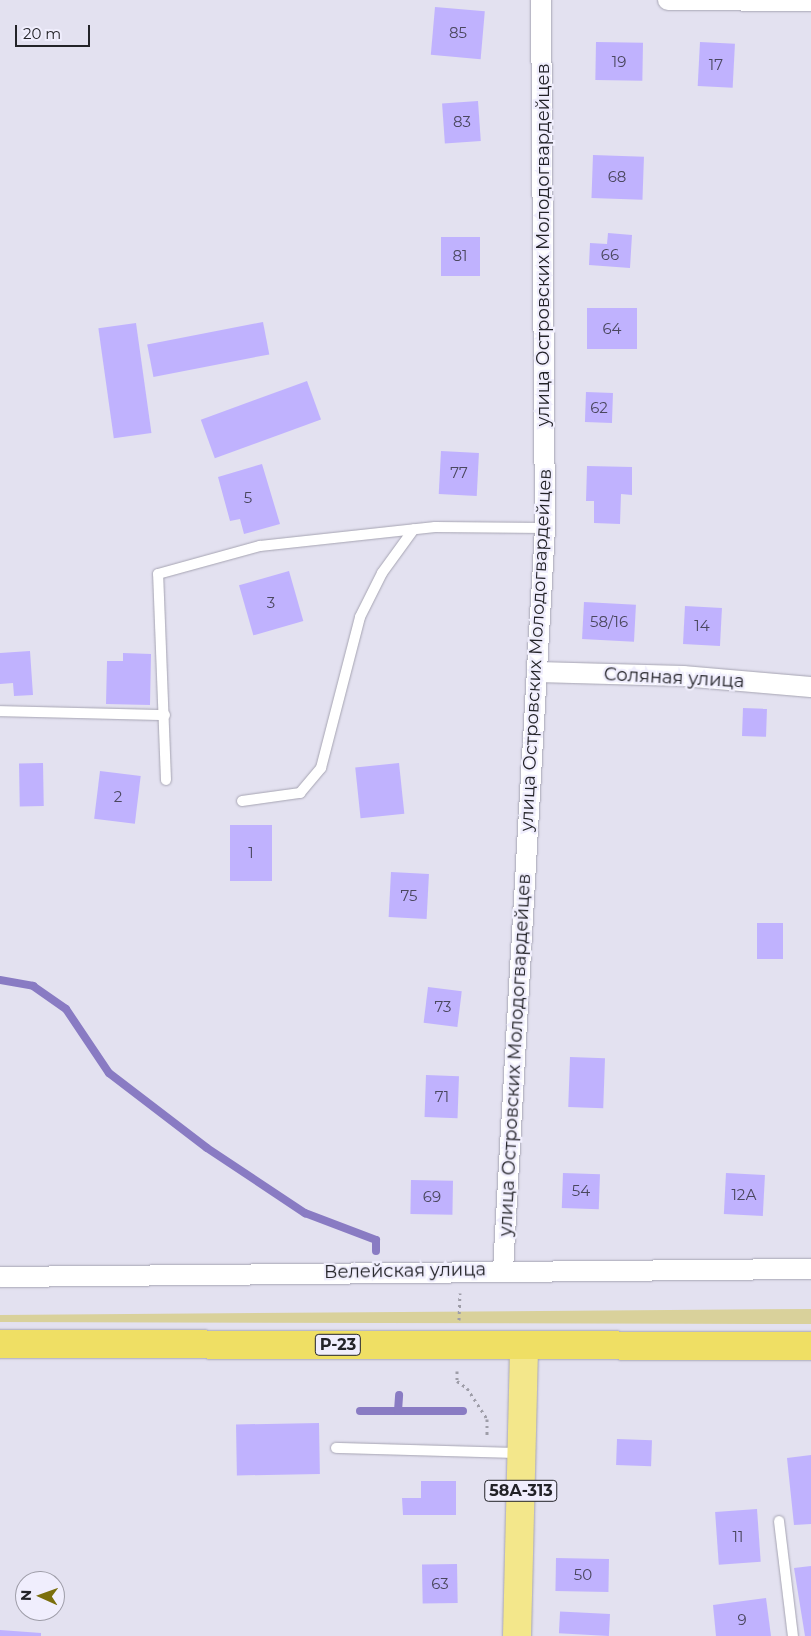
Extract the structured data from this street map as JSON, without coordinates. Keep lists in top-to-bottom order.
{
  "streets": {
    "highway": ["Р-23"],
    "main road": ["58А-313"],
    "street": ["улица Островских Молодогвардейцев", "Соляная улица", "Велейская улица"]
  },
  "crossings": [
    ["улица Островских Молодогвардейцев", "Соляная улица"],
    ["улица Островских Молодогвардейцев", "Велейская улица"],
    ["Р-23", "58А-313"]
  ],
  "house_numbers": [
    "85",
    "19",
    "17",
    "83",
    "68",
    "66",
    "81",
    "64",
    "62",
    "77",
    "5",
    "3",
    "58/16",
    "14",
    "2",
    "1",
    "75",
    "73",
    "71",
    "54",
    "12А",
    "69",
    "11",
    "50",
    "63",
    "9"
  ],
  "scale_bar": "20 m",
  "north": "left"
}
